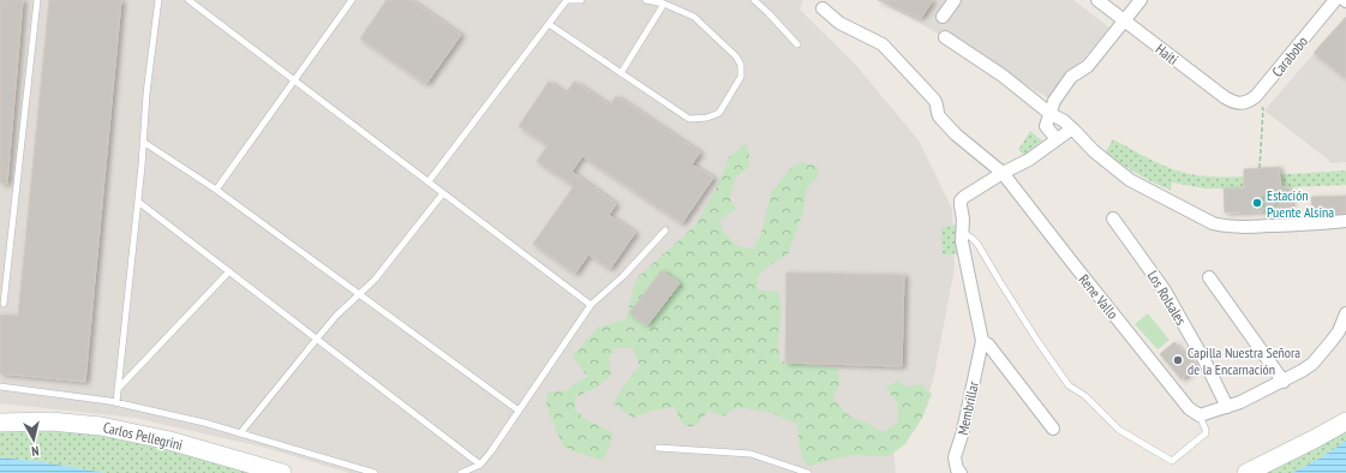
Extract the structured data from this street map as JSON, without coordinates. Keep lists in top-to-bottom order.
{
  "streets": {
    "street": [
      "Haiti",
      "Carabobo",
      "Rene Vallo",
      "Los Rolsales",
      "Membrillar",
      "Carlos Pellegrini"
    ]
  },
  "crossings": [
    ["Haiti", "Carabobo"]
  ],
  "places": ["Estación Puente Alsina", "Capilla Nuestra Señora de la Encarnación"],
  "north": "bottom"
}
